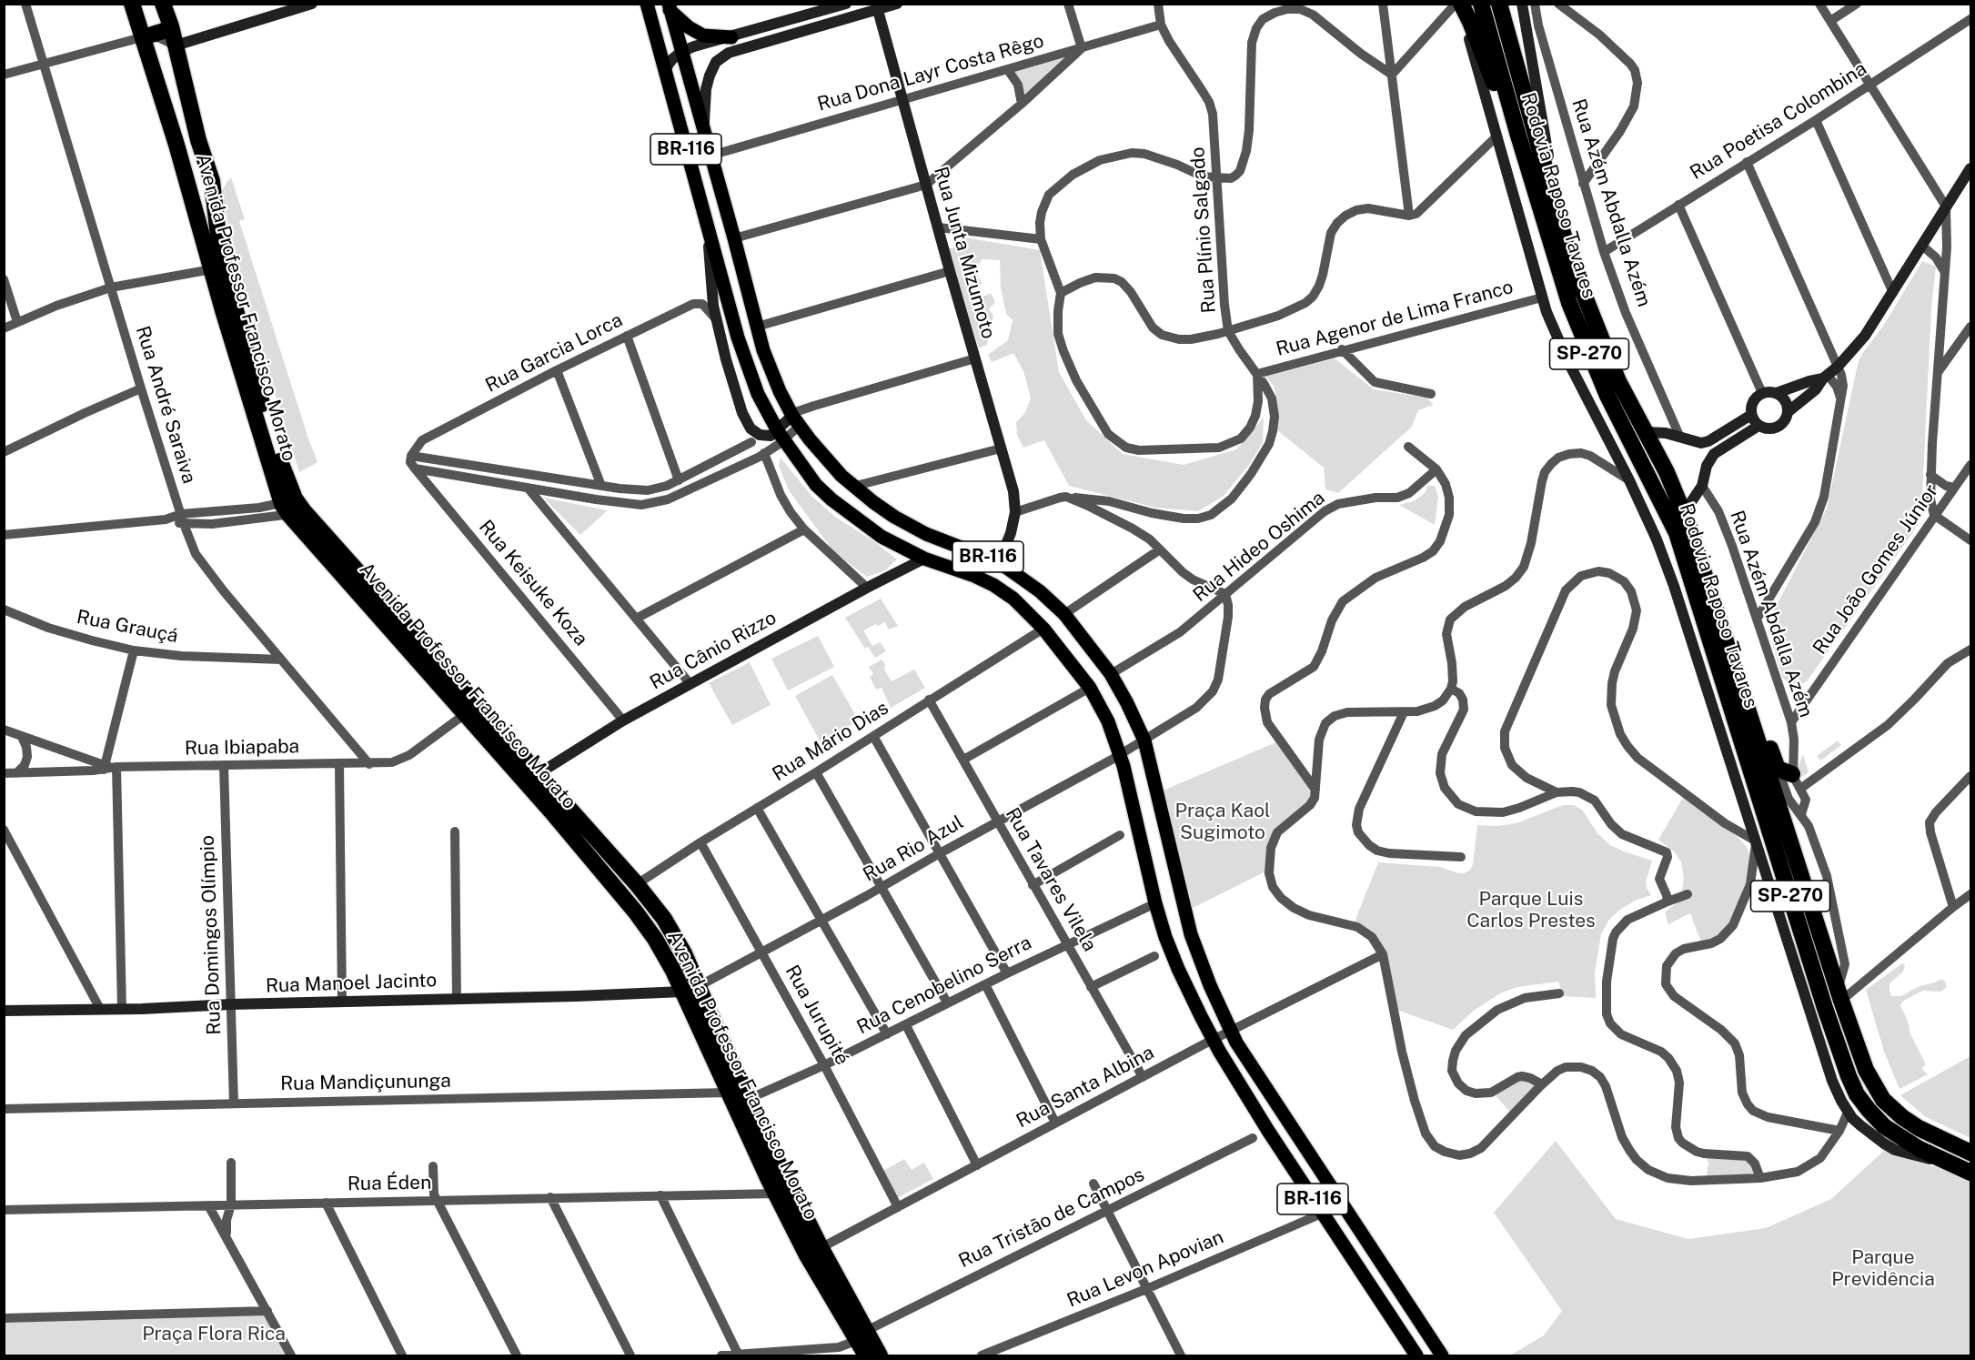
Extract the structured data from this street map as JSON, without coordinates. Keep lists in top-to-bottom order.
{
  "streets": {
    "highway": ["Rodovia Raposo Tavares", "Avenida Professor Francisco Morato", "SP-270"],
    "main road": [
      "BR-116",
      "Rua Azém Abdalla Azém",
      "Rua Junta Mizumoto",
      "Rua Cânio Rizzo",
      "Rua Manoel Jacinto"
    ],
    "street": [
      "Rua Dona Layr Costa Rêgo",
      "Rua Poetisa Colombina",
      "Rua Plínio Salgado",
      "Rua Agenor de Lima Franco",
      "Rua Garcia Lorca",
      "Rua André Saraiva",
      "Rua Hideo Oshima",
      "Rua João Gomes Júnior",
      "Rua Keisuke Koza",
      "Rua Grauçá",
      "Rua Mário Dias",
      "Rua Ibiapaba",
      "Rua Rio Azul",
      "Rua Tavares Vilela",
      "Rua Domingos Olímpio",
      "Rua Cenobelino Serra",
      "Rua Jurupité",
      "Rua Mandiçununga",
      "Rua Santa Albina",
      "Rua Éden",
      "Rua Tristão de Campos",
      "Rua Levon Apovian"
    ]
  },
  "crossings": [
    ["Rua Dona Layr Costa Rêgo", "BR-116"],
    ["Rua Dona Layr Costa Rêgo", "Rua Plínio Salgado"],
    ["Rua Dona Layr Costa Rêgo", "Rua Junta Mizumoto"],
    ["Rua Poetisa Colombina", "Rua Azém Abdalla Azém"],
    ["BR-116", "Rua Hideo Oshima"],
    ["BR-116", "Rua Cânio Rizzo"],
    ["BR-116", "Rua Mário Dias"],
    ["BR-116", "Rua Rio Azul"],
    ["BR-116", "Rua Cenobelino Serra"],
    ["BR-116", "Rua Santa Albina"],
    ["BR-116", "Rua Levon Apovian"],
    ["Rodovia Raposo Tavares", "Rua Azém Abdalla Azém"],
    ["Rua Azém Abdalla Azém", "Rua João Gomes Júnior"],
    ["Rua Plínio Salgado", "Rua Junta Mizumoto"],
    ["Rua Plínio Salgado", "Rua Agenor de Lima Franco"],
    ["Avenida Professor Francisco Morato", "Rua Cânio Rizzo"],
    ["Avenida Professor Francisco Morato", "Rua Mário Dias"],
    ["Avenida Professor Francisco Morato", "Rua Ibiapaba"],
    ["Avenida Professor Francisco Morato", "Rua Rio Azul"],
    ["Avenida Professor Francisco Morato", "Rua Manoel Jacinto"],
    ["Avenida Professor Francisco Morato", "Rua Cenobelino Serra"],
    ["Avenida Professor Francisco Morato", "Rua Mandiçununga"],
    ["Avenida Professor Francisco Morato", "Rua Santa Albina"],
    ["Avenida Professor Francisco Morato", "Rua Éden"],
    ["Avenida Professor Francisco Morato", "Rua Tristão de Campos"],
    ["Rua André Saraiva", "Rua Grauçá"],
    ["Rua André Saraiva", "Rua Ibiapaba"],
    ["Rua Hideo Oshima", "Rua Rio Azul"],
    ["Rua Keisuke Koza", "Rua Cânio Rizzo"],
    ["Rua Mário Dias", "Rua Tavares Vilela"],
    ["Rua Mário Dias", "Rua Jurupité"],
    ["Rua Ibiapaba", "Rua Domingos Olímpio"],
    ["Rua Rio Azul", "Rua Tavares Vilela"],
    ["Rua Rio Azul", "Rua Manoel Jacinto"],
    ["Rua Rio Azul", "Rua Jurupité"],
    ["Rua Tavares Vilela", "Rua Cenobelino Serra"],
    ["Rua Tavares Vilela", "Rua Santa Albina"],
    ["Rua Domingos Olímpio", "Rua Manoel Jacinto"],
    ["Rua Domingos Olímpio", "Rua Mandiçununga"],
    ["Rua Cenobelino Serra", "Rua Jurupité"],
    ["Rua Jurupité", "Rua Santa Albina"]
  ],
  "parks": [
    "Praça Kaol Sugimoto",
    "Parque Luis Carlos Prestes",
    "Parque Previdência",
    "Praça Flora Rica"
  ]
}
